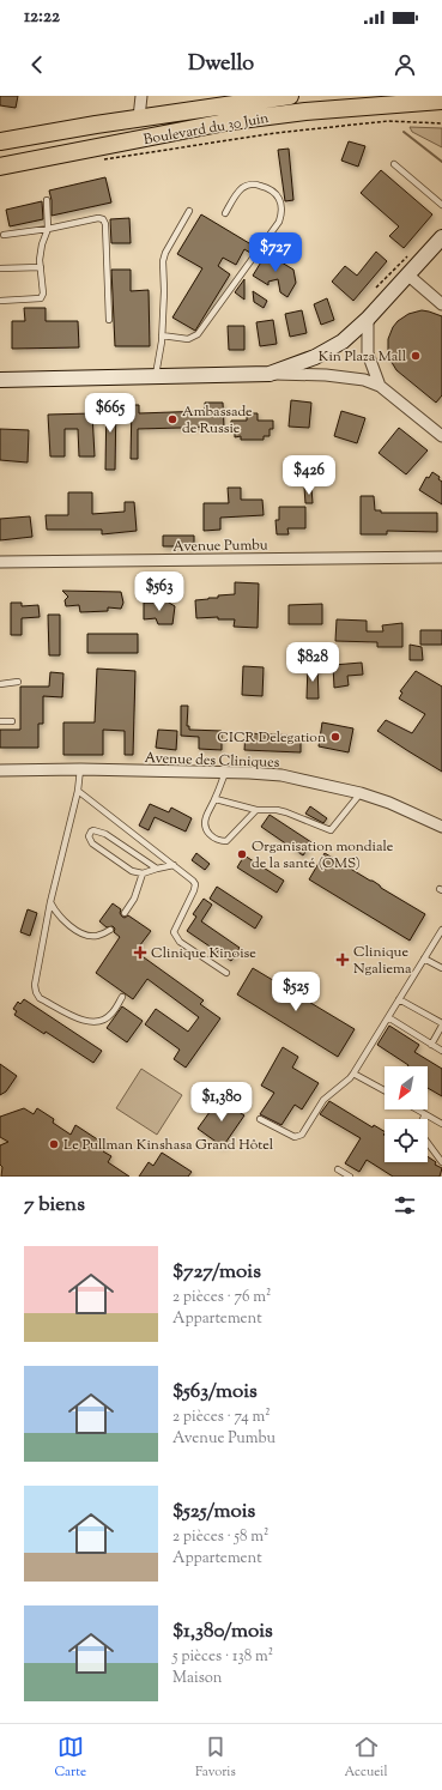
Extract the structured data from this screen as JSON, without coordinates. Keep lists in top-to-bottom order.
{
  "streets": {
    "main road": ["Boulevard du 30 Juin"],
    "street": ["Avenue Pumbu", "Avenue des Cliniques"]
  },
  "places": {
    "other": [
      "Kin Plaza Mall",
      "Ambassade de Russie",
      "CICR Delegation",
      "Organisation mondiale de la santé (OMS)",
      "Le Pullman Kinshasa Grand Hôtel"
    ],
    "health": ["Clinique Kinoise", "Clinique Ngaliema"]
  },
  "north": "bottom left",
  "page": {
    "status": "12:22",
    "header": "Dwello",
    "price": [
      "$727",
      "$665",
      "$426",
      "$563",
      "$828",
      "$525",
      "$1,380"
    ],
    "heading": "7 biens",
    "list": [
      {
        "name": "$727/mois",
        "note": "2 pièces · 76 m² · Appartement"
      },
      {
        "name": "$563/mois",
        "note": "2 pièces · 74 m² · Avenue Pumbu"
      },
      {
        "name": "$525/mois",
        "note": "2 pièces · 58 m² · Appartement"
      },
      {
        "name": "$1,380/mois",
        "note": "5 pièces · 138 m² · Maison"
      }
    ],
    "tabs": ["Carte", "Favoris", "Accueil"]
  }
}
